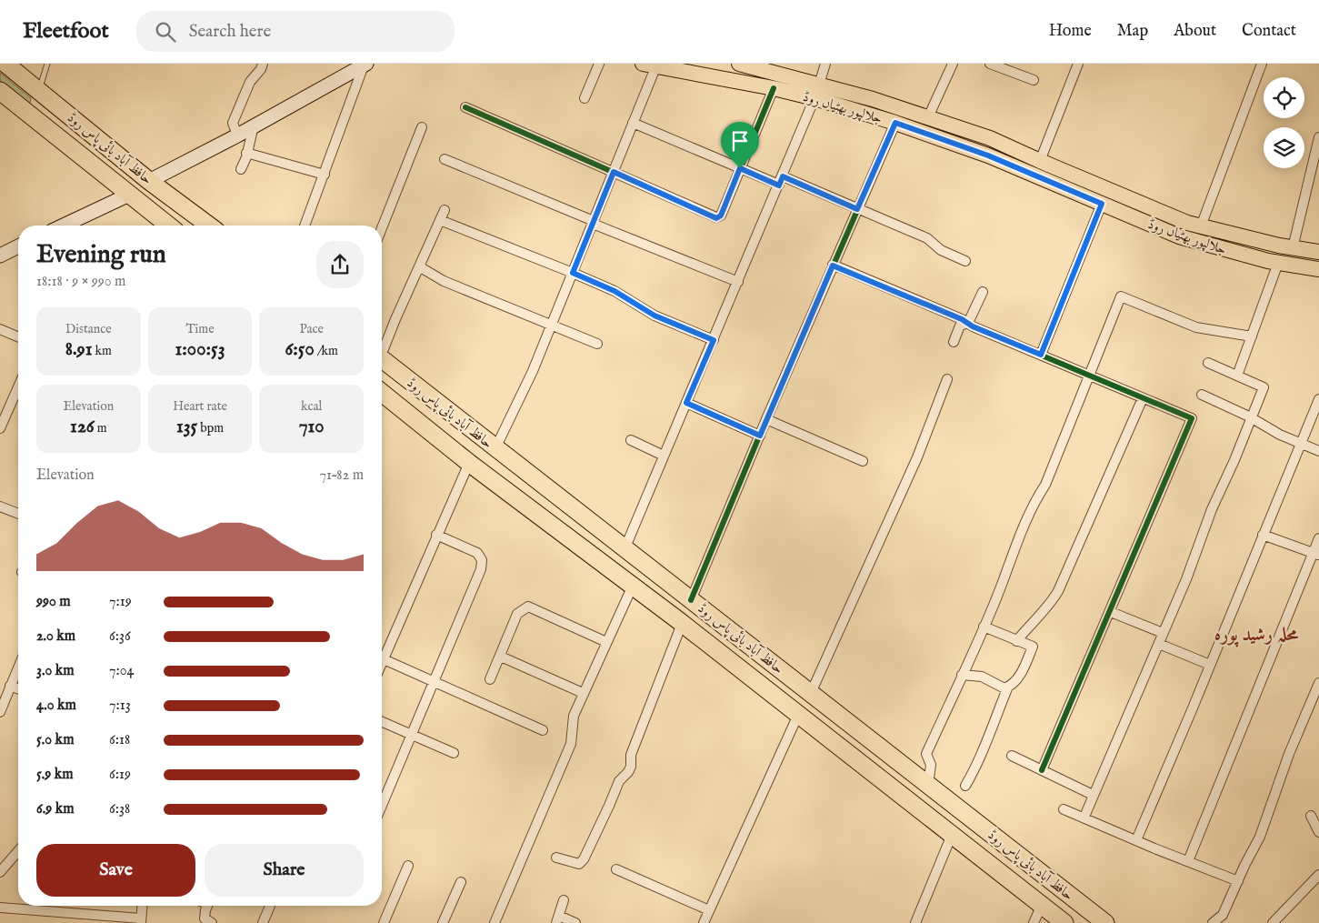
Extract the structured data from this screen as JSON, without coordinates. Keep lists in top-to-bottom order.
{
  "streets": {
    "highway": ["حافظ آباد بائی پاس روڈ"],
    "main road": ["جلالپور بھٹیاں روڈ"]
  },
  "districts": ["محلہ رشید پورہ"],
  "page": {
    "header": "Fleetfoot",
    "search": "Search here",
    "nav": [
      "Home",
      "Map",
      "About",
      "Contact"
    ],
    "heading": ["Evening run", "18:18 · 9 × 990 m"],
    "stats": [
      ["Distance", "8.91 km"],
      ["Time", "1:00:53"],
      ["Pace", "6:50 /km"],
      ["Elevation", "126 m"],
      ["Heart rate", "135 bpm"],
      ["kcal", "710"]
    ],
    "chart": ["Elevation", "71–82 m"],
    "list": [
      {
        "name": "990 m",
        "note": "7:19"
      },
      {
        "name": "2.0 km",
        "note": "6:36"
      },
      {
        "name": "3.0 km",
        "note": "7:04"
      },
      {
        "name": "4.0 km",
        "note": "7:13"
      },
      {
        "name": "5.0 km",
        "note": "6:18"
      },
      {
        "name": "5.9 km",
        "note": "6:19"
      },
      {
        "name": "6.9 km",
        "note": "6:38"
      }
    ],
    "buttons": ["Save", "Share"]
  }
}
